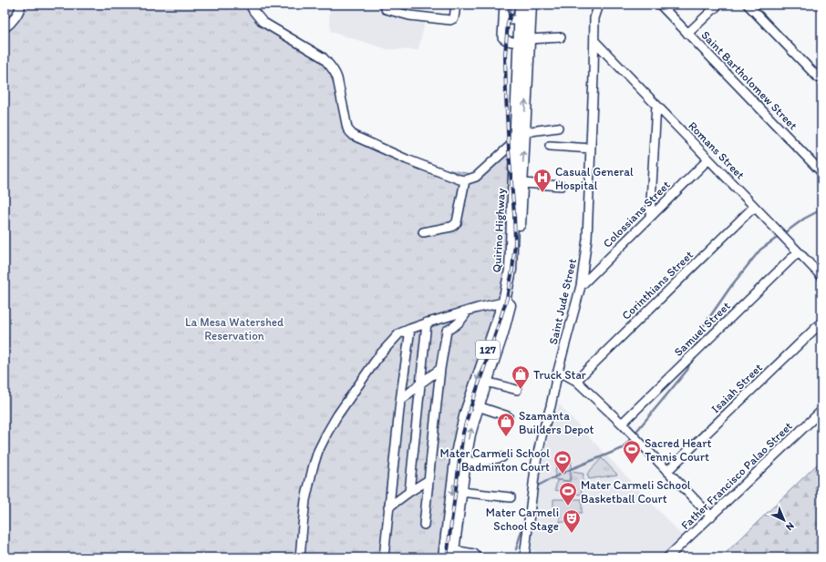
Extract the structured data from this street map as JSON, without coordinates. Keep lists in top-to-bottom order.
{
  "streets": {
    "main road": ["Quirino Highway", "127"],
    "street": [
      "Saint Bartholomew Street",
      "Romans Street",
      "Colossians Street",
      "Corinthians Street",
      "Saint Jude Street",
      "Samuel Street",
      "Isaiah Street",
      "Father Francisco Palao Street"
    ]
  },
  "crossings": [
    ["Romans Street", "Colossians Street"],
    ["Romans Street", "Corinthians Street"],
    ["Romans Street", "Saint Jude Street"],
    ["Romans Street", "Samuel Street"],
    ["Colossians Street", "Saint Jude Street"]
  ],
  "parks": ["La Mesa Watershed Reservation"],
  "places": {
    "hospital": ["Casual General Hospital"],
    "shop": ["Truck Star", "Szamanta Builders Depot"],
    "sports": ["Sacred Heart Tennis Court", "Mater Carmeli School Badminton Court", "Mater Carmeli School Basketball Court"],
    "theatre": ["Mater Carmeli School Stage"]
  },
  "north": "bottom right"
}
